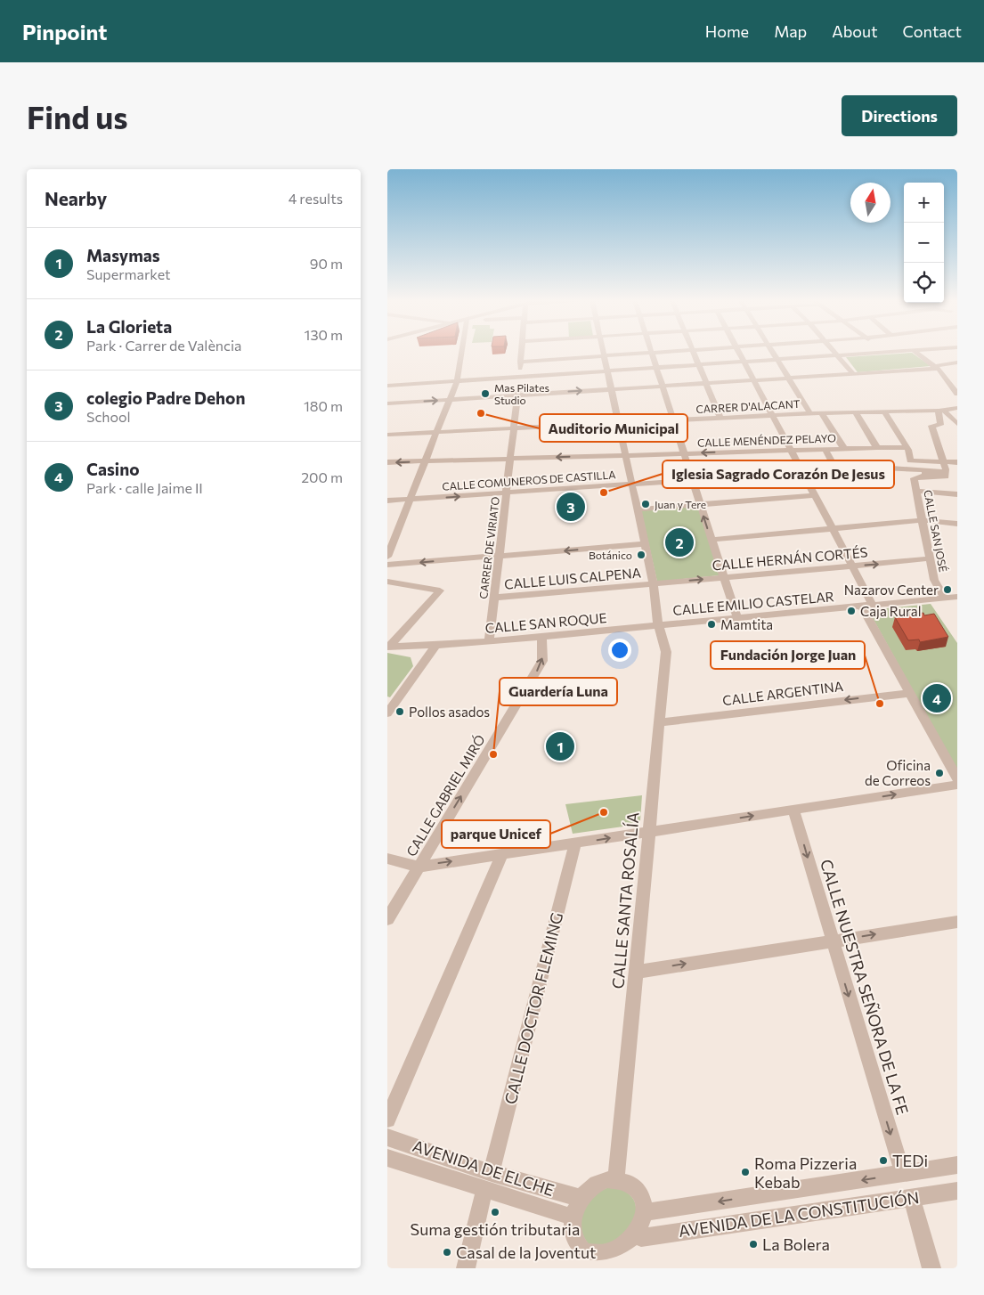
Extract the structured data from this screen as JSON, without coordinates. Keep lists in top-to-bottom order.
{
  "streets": {
    "street": [
      "CARRER D'ALACANT",
      "CALLE MENÉNDEZ PELAYO",
      "CALLE COMUNEROS DE CASTILLA",
      "CALLE SAN JOSÉ",
      "CARRER DE VIRIATO",
      "CALLE HERNÁN CORTÉS",
      "CALLE LUIS CALPENA",
      "CALLE EMILIO CASTELAR",
      "CALLE SAN ROQUE",
      "CALLE ARGENTINA",
      "CALLE GABRIEL MIRÓ",
      "CALLE SANTA ROSALÍA",
      "CALLE NUESTRA SEÑORA DE LA FE",
      "CALLE DOCTOR FLEMING",
      "AVENIDA DE ELCHE",
      "AVENIDA DE LA CONSTITUCIÓN"
    ]
  },
  "crossings": [
    ["CARRER D'ALACANT", "CARRER DE VIRIATO"],
    ["CARRER D'ALACANT", "CALLE SANTA ROSALÍA"],
    ["CALLE MENÉNDEZ PELAYO", "CALLE COMUNEROS DE CASTILLA"],
    ["CALLE MENÉNDEZ PELAYO", "CARRER DE VIRIATO"],
    ["CALLE MENÉNDEZ PELAYO", "CALLE SANTA ROSALÍA"],
    ["CALLE COMUNEROS DE CASTILLA", "CARRER DE VIRIATO"],
    ["CALLE COMUNEROS DE CASTILLA", "CALLE SANTA ROSALÍA"],
    ["CALLE SAN JOSÉ", "CALLE HERNÁN CORTÉS"],
    ["CALLE SAN JOSÉ", "CALLE EMILIO CASTELAR"],
    ["CARRER DE VIRIATO", "CALLE LUIS CALPENA"],
    ["CARRER DE VIRIATO", "CALLE SAN ROQUE"],
    ["CALLE HERNÁN CORTÉS", "CALLE LUIS CALPENA"],
    ["CALLE HERNÁN CORTÉS", "CALLE SANTA ROSALÍA"],
    ["CALLE LUIS CALPENA", "CALLE SANTA ROSALÍA"],
    ["CALLE EMILIO CASTELAR", "CALLE SAN ROQUE"],
    ["CALLE EMILIO CASTELAR", "CALLE SANTA ROSALÍA"],
    ["CALLE SAN ROQUE", "CALLE GABRIEL MIRÓ"],
    ["CALLE SAN ROQUE", "CALLE SANTA ROSALÍA"],
    ["CALLE ARGENTINA", "CALLE SANTA ROSALÍA"],
    ["CALLE SANTA ROSALÍA", "AVENIDA DE ELCHE"],
    ["CALLE SANTA ROSALÍA", "AVENIDA DE LA CONSTITUCIÓN"],
    ["CALLE NUESTRA SEÑORA DE LA FE", "AVENIDA DE LA CONSTITUCIÓN"],
    ["CALLE DOCTOR FLEMING", "AVENIDA DE ELCHE"],
    ["AVENIDA DE ELCHE", "AVENIDA DE LA CONSTITUCIÓN"]
  ],
  "one_way": ["CALLE ARGENTINA", "CALLE GABRIEL MIRÓ", "CALLE NUESTRA SEÑORA DE LA FE"],
  "places": [
    "Mas Pilates Studio",
    "Auditorio Municipal",
    "Iglesia Sagrado Corazón De Jesus",
    "Juan y Tere",
    "Botánico",
    "Nazarov Center",
    "Caja Rural",
    "Mamtita",
    "Fundación Jorge Juan",
    "Pollos asados",
    "Guardería Luna",
    "Oficina de Correos",
    "parque Unicef",
    "TEDi",
    "Roma Pizzeria Kebab",
    "Suma gestión tributaria",
    "La Bolera",
    "Casal de la Joventut"
  ],
  "north": "top",
  "page": {
    "header": "Pinpoint",
    "nav": [
      "Home",
      "Map",
      "About",
      "Contact"
    ],
    "buttons": "Directions",
    "title": "Find us",
    "heading": ["Nearby", "4 results"],
    "map_buttons": ["+", "−"],
    "list": [
      {
        "mark": "1",
        "name": "Masymas",
        "note": "Supermarket",
        "value": "90 m"
      },
      {
        "mark": "2",
        "name": "La Glorieta",
        "note": "Park · Carrer de València",
        "value": "130 m"
      },
      {
        "mark": "3",
        "name": "colegio Padre Dehon",
        "note": "School",
        "value": "180 m"
      },
      {
        "mark": "4",
        "name": "Casino",
        "note": "Park · calle Jaime II",
        "value": "200 m"
      }
    ],
    "pins": [
      "3",
      "2",
      "4",
      "1"
    ]
  }
}
